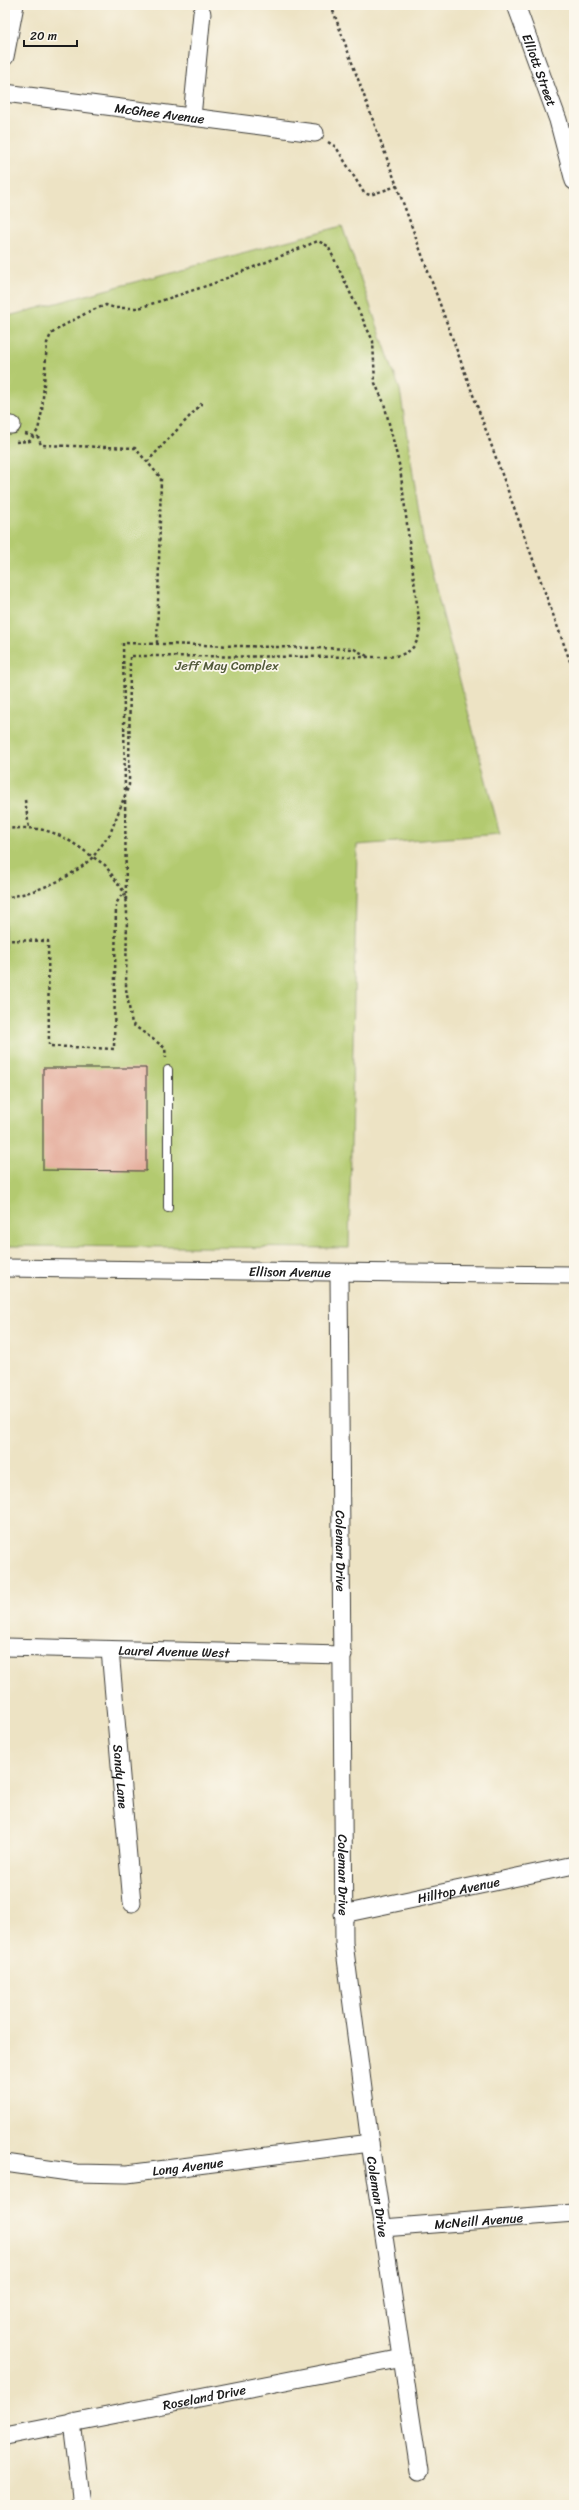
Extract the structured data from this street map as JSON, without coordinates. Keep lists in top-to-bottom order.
{
  "streets": {
    "street": [
      "Elliott Street",
      "McGhee Avenue",
      "Ellison Avenue",
      "Coleman Drive",
      "Laurel Avenue West",
      "Sandy Lane",
      "Hilltop Avenue",
      "Long Avenue",
      "McNeill Avenue",
      "Roseland Drive"
    ]
  },
  "crossings": [
    ["Ellison Avenue", "Coleman Drive"],
    ["Coleman Drive", "Laurel Avenue West"],
    ["Coleman Drive", "Hilltop Avenue"],
    ["Coleman Drive", "Long Avenue"],
    ["Coleman Drive", "McNeill Avenue"],
    ["Coleman Drive", "Roseland Drive"],
    ["Laurel Avenue West", "Sandy Lane"]
  ],
  "parks": ["Jeff May Complex"],
  "scale_bar": "20 m"
}
